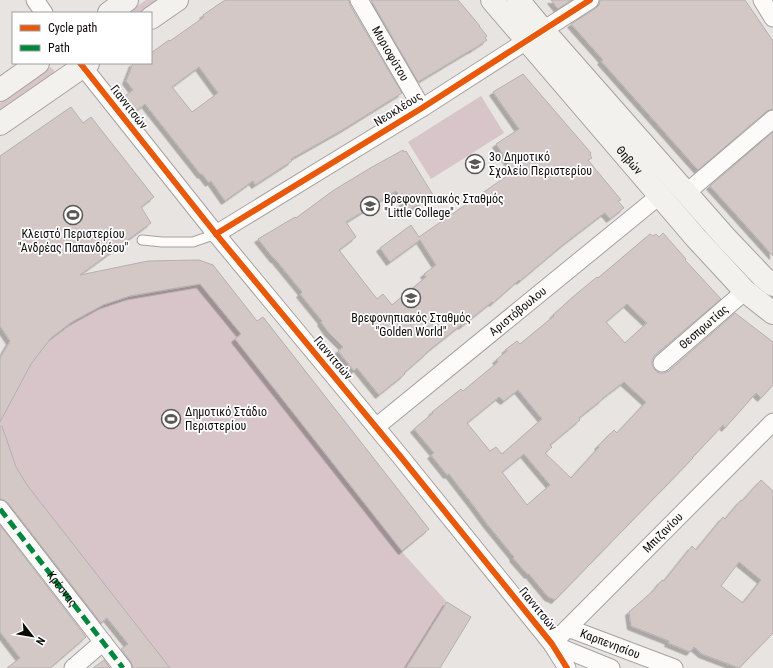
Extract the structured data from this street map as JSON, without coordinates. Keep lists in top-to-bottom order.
{
  "streets": {
    "main road": ["Θηβών"],
    "street": [
      "Μυριοφύτου",
      "Γιαννιτσών",
      "Νεοκλέους",
      "Αριστόβουλου",
      "Θεσπρωτίας",
      "Μπιζανίου",
      "Κρέσνας",
      "Καρπενησίου"
    ]
  },
  "crossings": [
    ["Μυριοφύτου", "Νεοκλέους"],
    ["Γιαννιτσών", "Νεοκλέους"],
    ["Γιαννιτσών", "Αριστόβουλου"],
    ["Γιαννιτσών", "Μπιζανίου"],
    ["Γιαννιτσών", "Καρπενησίου"],
    ["Νεοκλέους", "Θηβών"],
    ["Θηβών", "Αριστόβουλου"],
    ["Θηβών", "Θεσπρωτίας"],
    ["Μπιζανίου", "Καρπενησίου"]
  ],
  "places": {
    "school or university": ["3ο Δημοτικό Σχολείο Περιστερίου", "Βρεφονηπιακός Σταθμός \"Little College\"", "Βρεφονηπιακός Σταθμός \"Golden World\""],
    "sports": ["Κλειστό Περιστερίου \"Ανδρέας Παπανδρέου\"", "Δημοτικό Στάδιο Περιστερίου"]
  },
  "legend": ["Cycle path", "Path"],
  "north": "bottom right"
}
